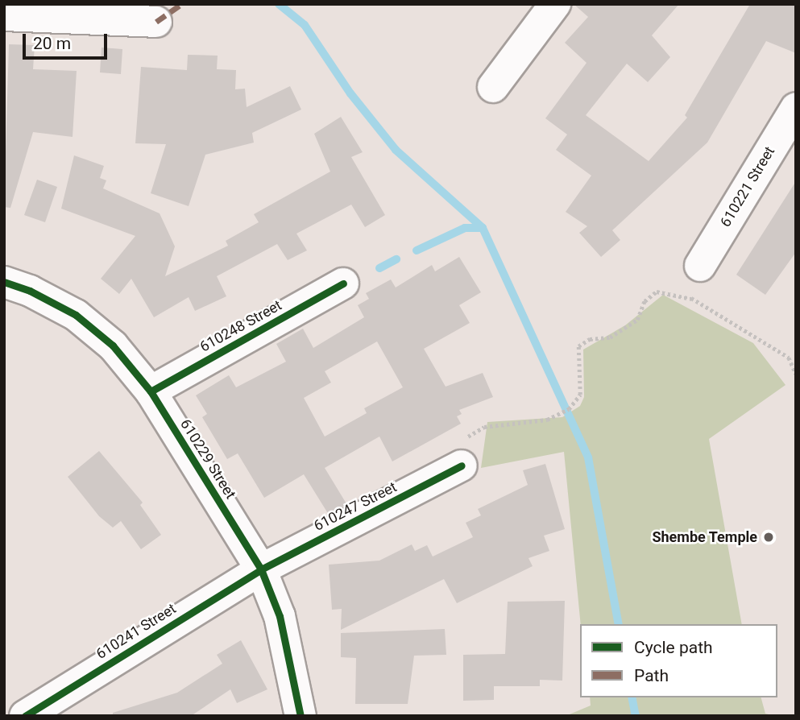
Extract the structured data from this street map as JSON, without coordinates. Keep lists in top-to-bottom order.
{
  "streets": {
    "street": [
      "610221 Street",
      "610248 Street",
      "610229 Street",
      "610247 Street",
      "610241 Street"
    ]
  },
  "crossings": [
    ["610248 Street", "610229 Street"],
    ["610229 Street", "610247 Street"],
    ["610229 Street", "610241 Street"],
    ["610247 Street", "610241 Street"]
  ],
  "places": ["Shembe Temple"],
  "legend": ["Cycle path", "Path"],
  "scale_bar": "20 m"
}
